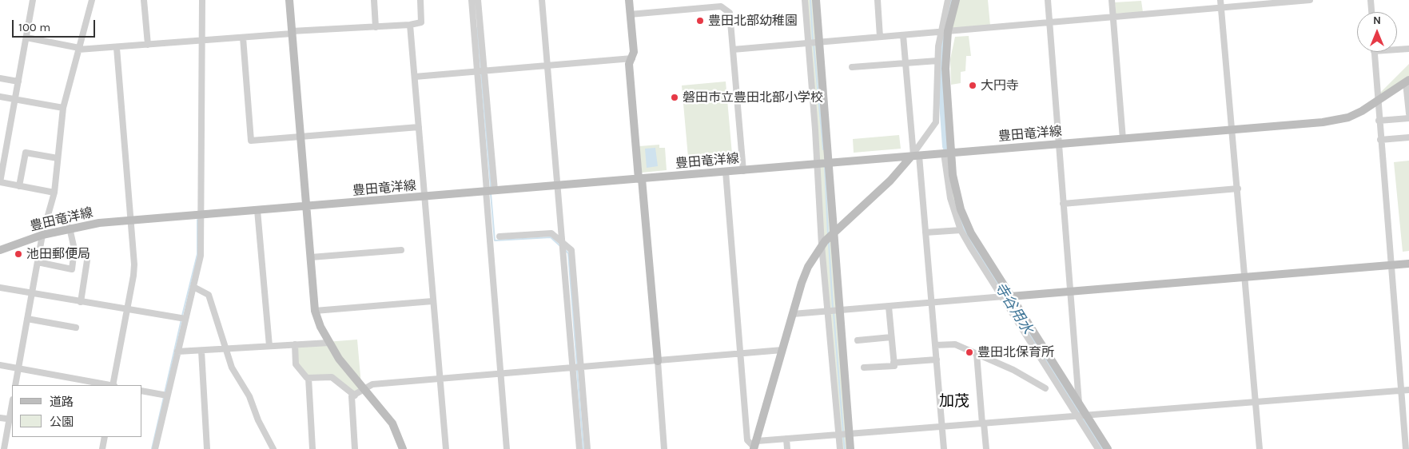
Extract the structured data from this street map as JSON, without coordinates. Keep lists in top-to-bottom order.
{
  "streets": {
    "street": ["豊田竜洋線"]
  },
  "districts": ["加茂"],
  "water": ["寺谷用水"],
  "places": [
    "豊田北部幼稚園",
    "大円寺",
    "磐田市立豊田北部小学校",
    "池田郵便局",
    "豊田北保育所"
  ],
  "legend": ["道路", "公園"],
  "scale_bar": "100 m",
  "north": "top"
}
